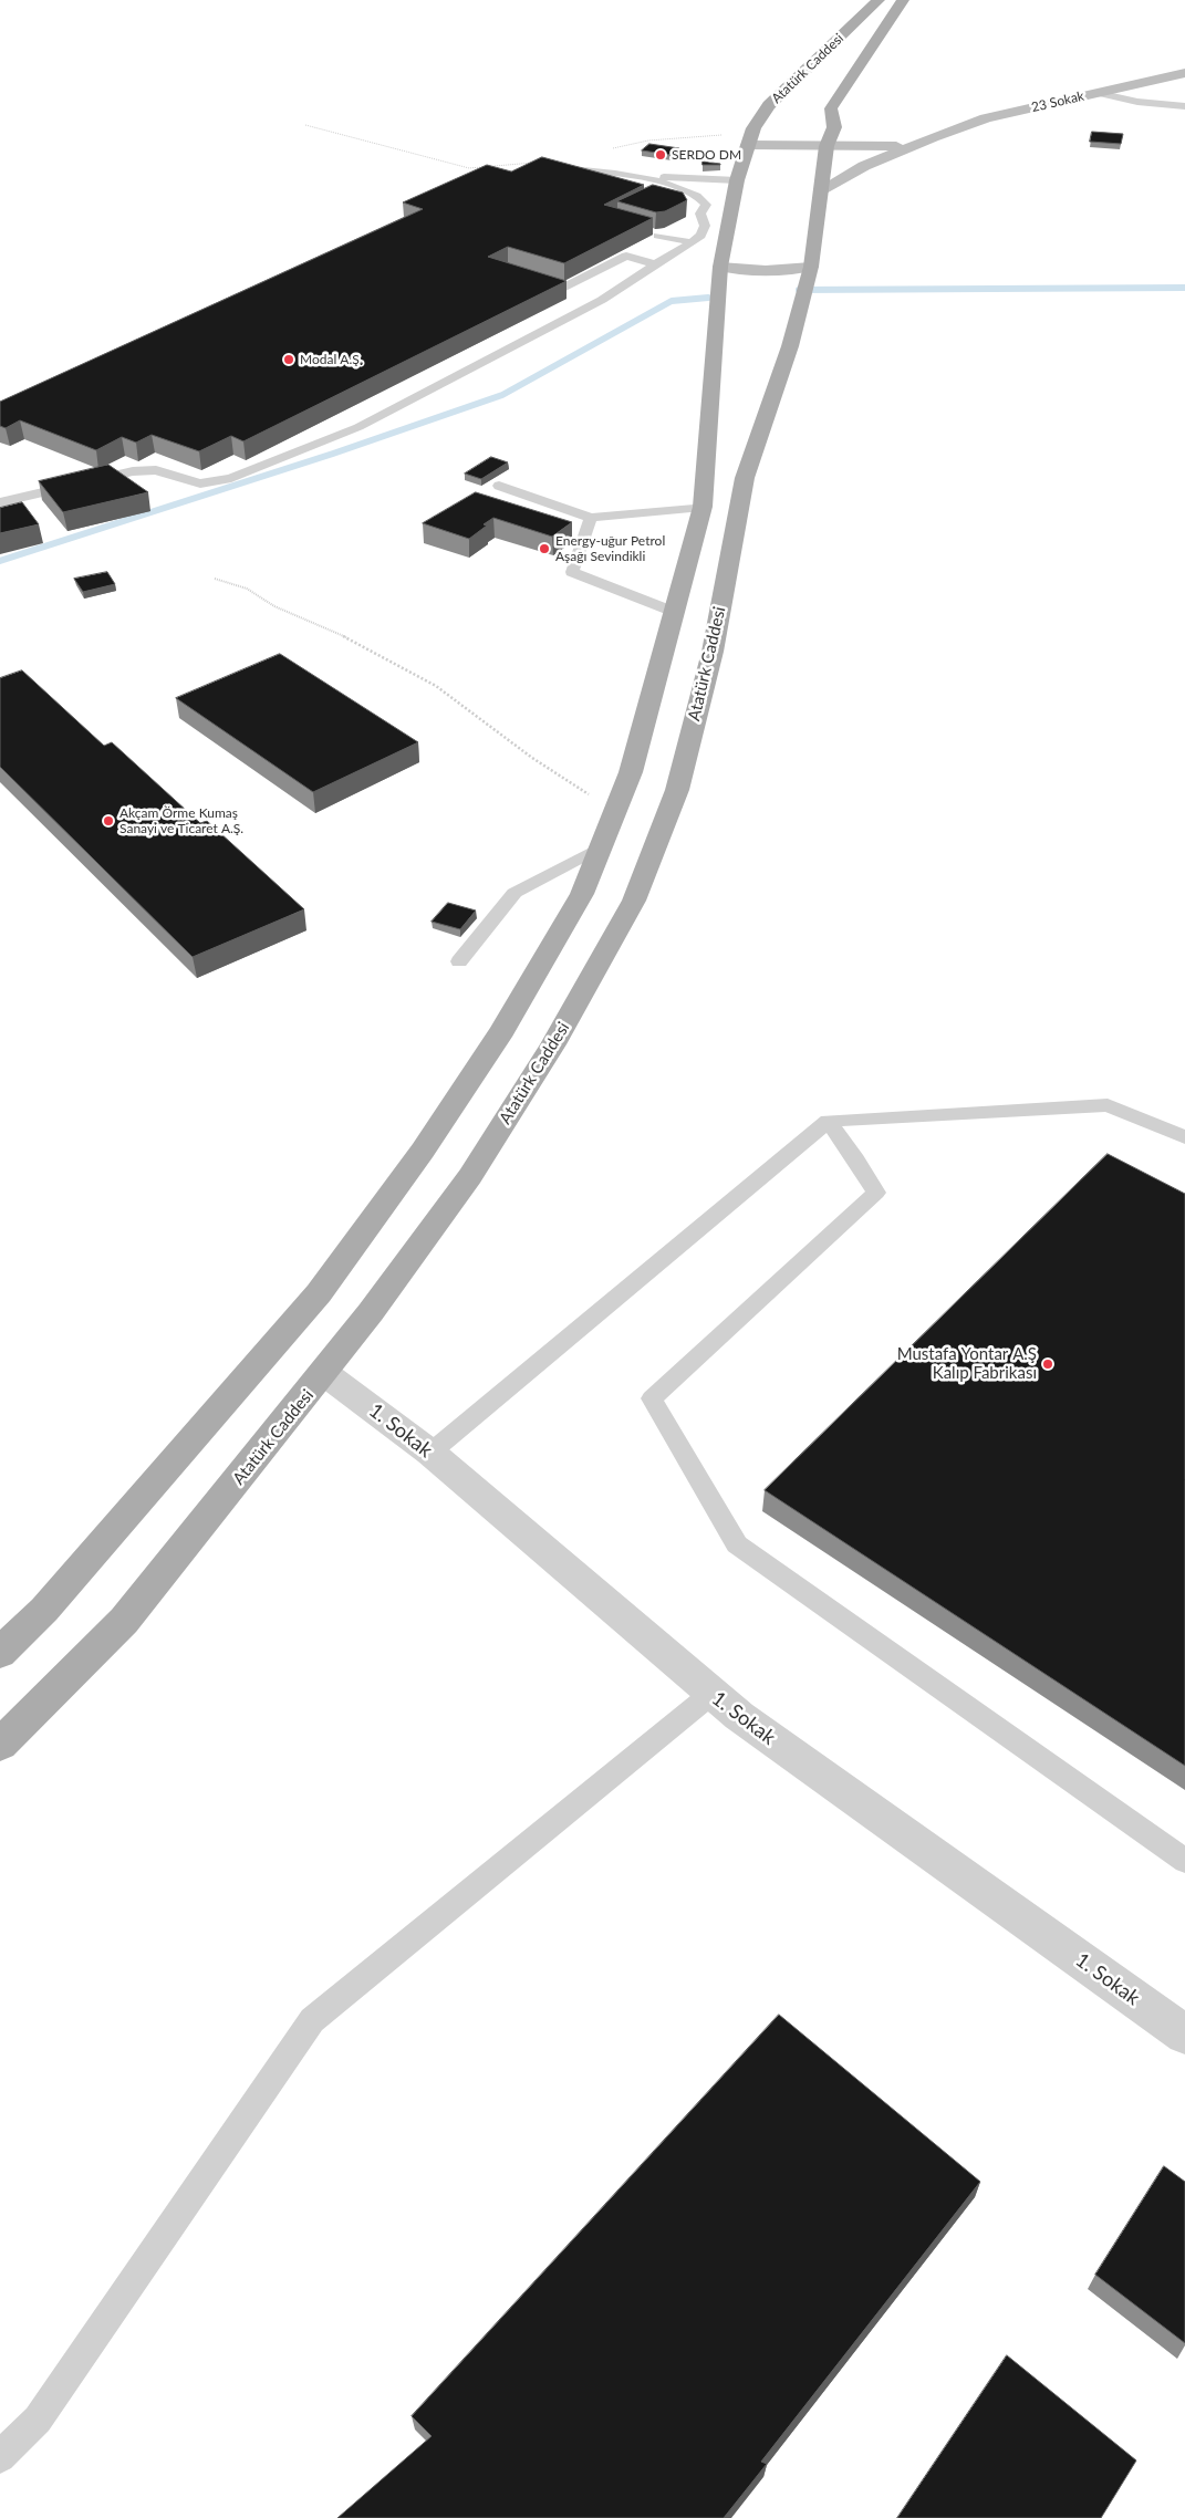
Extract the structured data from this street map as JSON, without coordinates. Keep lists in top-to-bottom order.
{
  "streets": {
    "main road": ["Atatürk Caddesi"],
    "street": ["23 Sokak", "1. Sokak"]
  },
  "crossings": [
    ["Atatürk Caddesi", "23 Sokak"],
    ["Atatürk Caddesi", "1. Sokak"]
  ],
  "places": [
    "SERDO DM",
    "Modal A.Ş.",
    "Energy-uğur Petrol Aşağı Sevindikli",
    "Akçam Örme Kumaş Sanayi ve Ticaret A.Ş.",
    "Mustafa Yontar A.Ş Kalıp Fabrikası"
  ]
}
